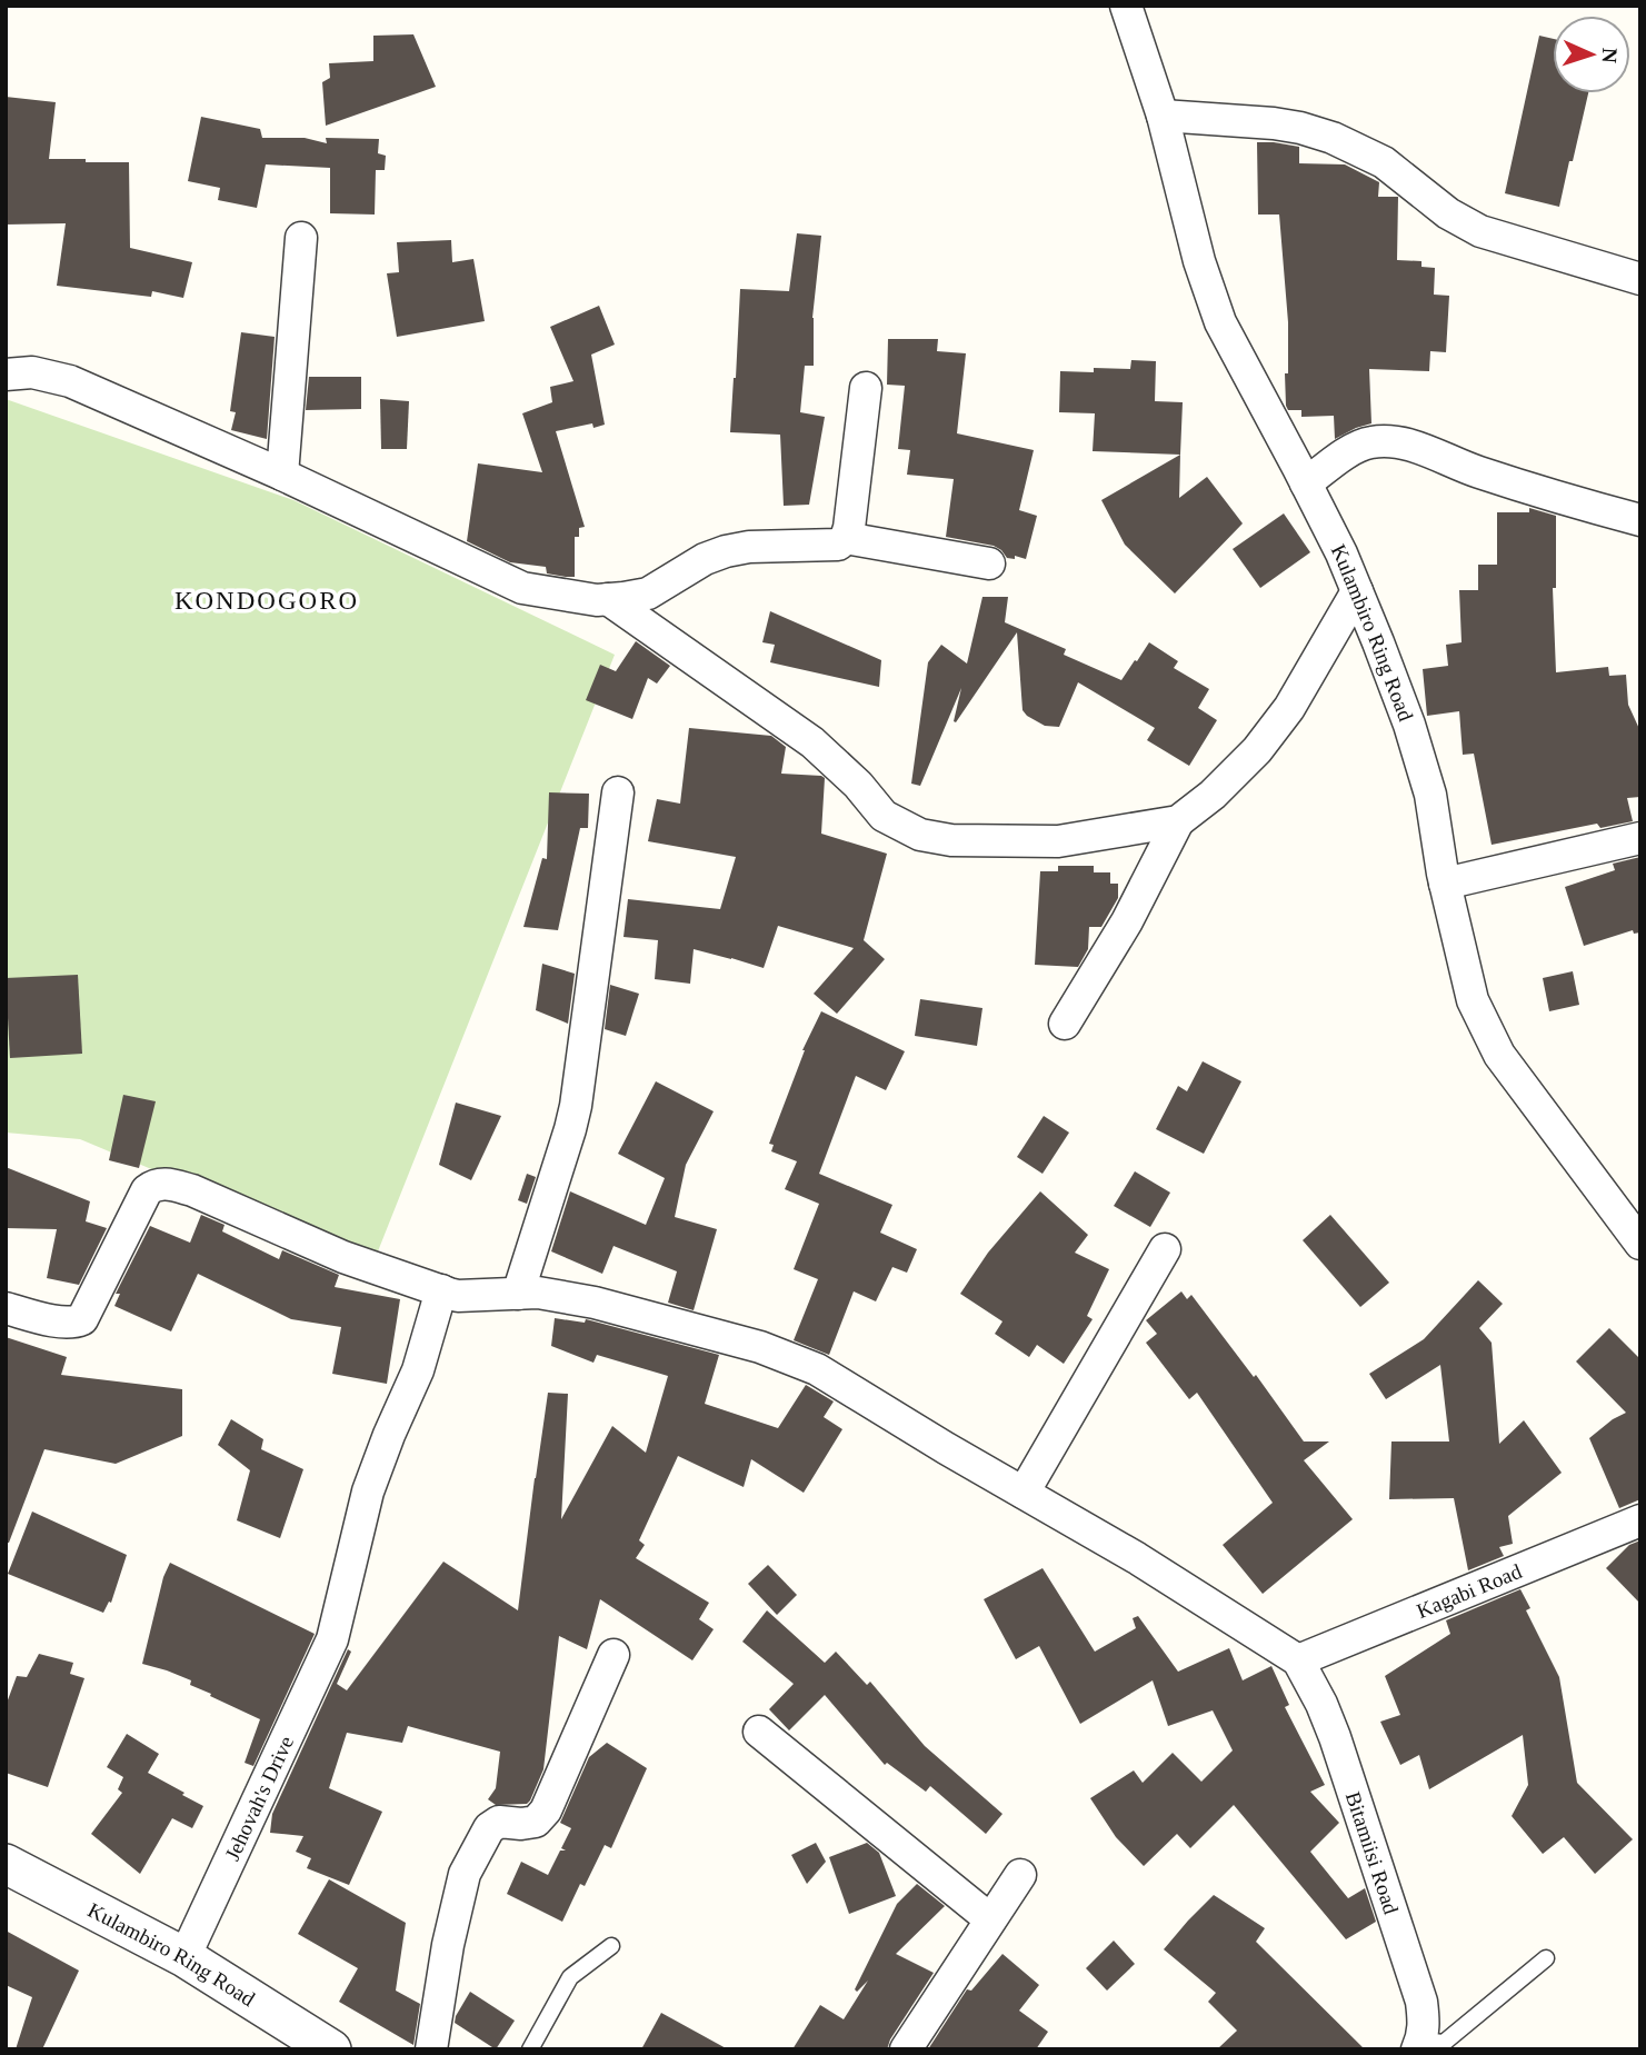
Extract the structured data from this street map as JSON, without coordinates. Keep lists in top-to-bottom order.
{
  "streets": {
    "street": [
      "Kulambiro Ring Road",
      "Kagabi Road",
      "Jehovah's Drive",
      "Bitamiisi Road"
    ]
  },
  "crossings": [
    ["Kulambiro Ring Road", "Jehovah's Drive"],
    ["Kagabi Road", "Bitamiisi Road"]
  ],
  "districts": ["KONDOGORO"],
  "north": "right"
}
